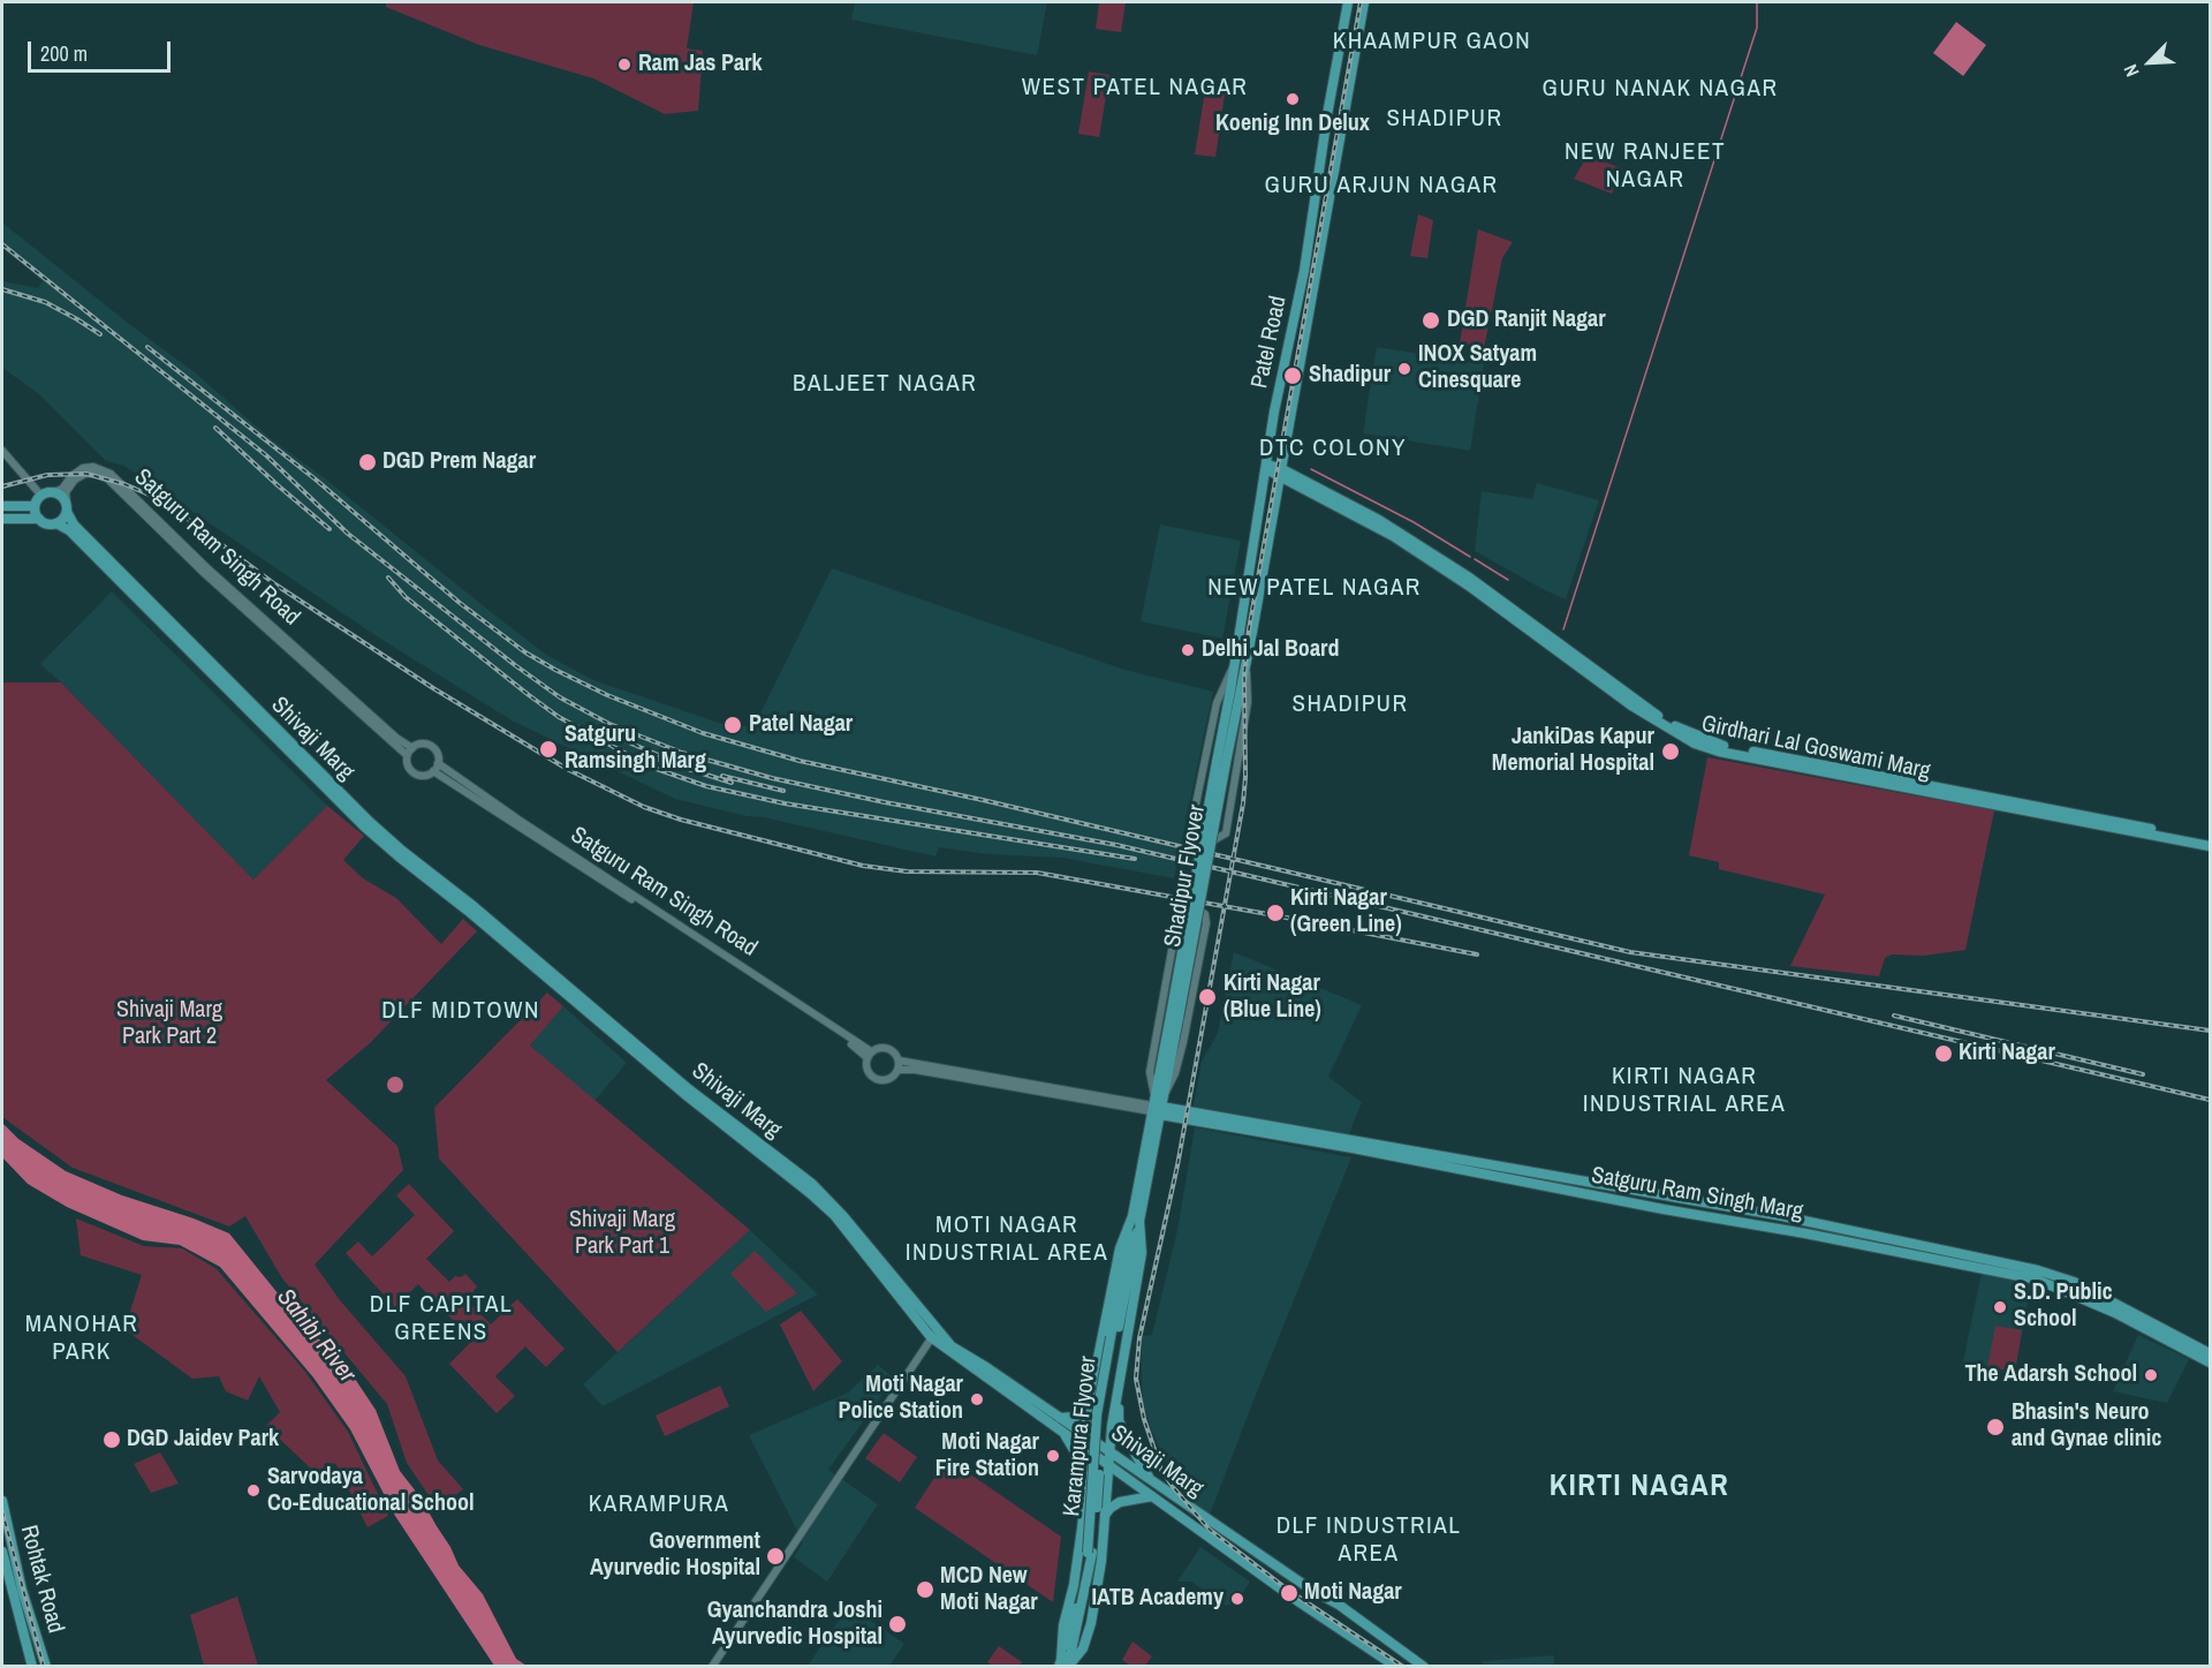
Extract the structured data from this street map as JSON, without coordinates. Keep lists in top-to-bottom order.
{
  "streets": {
    "main road": [
      "Patel Road",
      "Shivaji Marg",
      "Girdhari Lal Goswami Marg",
      "Shadipur Flyover",
      "Satguru Ram Singh Marg",
      "Karampura Flyover",
      "Rohtak Road"
    ],
    "street": ["Satguru Ram Singh Road"]
  },
  "crossings": [
    ["Patel Road", "Girdhari Lal Goswami Marg"],
    ["Patel Road", "Shadipur Flyover"],
    ["Satguru Ram Singh Road", "Shivaji Marg"],
    ["Shadipur Flyover", "Satguru Ram Singh Marg"]
  ],
  "districts": [
    "KHAAMPUR GAON",
    "WEST PATEL NAGAR",
    "GURU NANAK NAGAR",
    "SHADIPUR",
    "NEW RANJEET NAGAR",
    "GURU ARJUN NAGAR",
    "BALJEET NAGAR",
    "DTC COLONY",
    "NEW PATEL NAGAR",
    "SHADIPUR",
    "DLF MIDTOWN",
    "KIRTI NAGAR INDUSTRIAL AREA",
    "MOTI NAGAR INDUSTRIAL AREA",
    "DLF CAPITAL GREENS",
    "MANOHAR PARK",
    "KIRTI NAGAR",
    "KARAMPURA",
    "DLF INDUSTRIAL AREA"
  ],
  "water": ["Sahibi River"],
  "parks": ["Shivaji Marg Park Part 2", "Shivaji Marg Park Part 1"],
  "places": [
    "Ram Jas Park",
    "Koenig Inn Delux",
    "DGD Ranjit Nagar",
    "INOX Satyam Cinesquare",
    "Shadipur",
    "DGD Prem Nagar",
    "Delhi Jal Board",
    "Patel Nagar",
    "Satguru Ramsingh Marg",
    "JankiDas Kapur Memorial Hospital",
    "Kirti Nagar (Green Line)",
    "Kirti Nagar (Blue Line)",
    "Kirti Nagar",
    "S.D. Public School",
    "The Adarsh School",
    "Moti Nagar Police Station",
    "Bhasin's Neuro and Gynae clinic",
    "DGD Jaidev Park",
    "Moti Nagar Fire Station",
    "Sarvodaya Co-Educational School",
    "Government Ayurvedic Hospital",
    "MCD New Moti Nagar",
    "Moti Nagar",
    "IATB Academy",
    "Gyanchandra Joshi Ayurvedic Hospital"
  ],
  "scale_bar": "200 m",
  "north": "bottom left"
}
